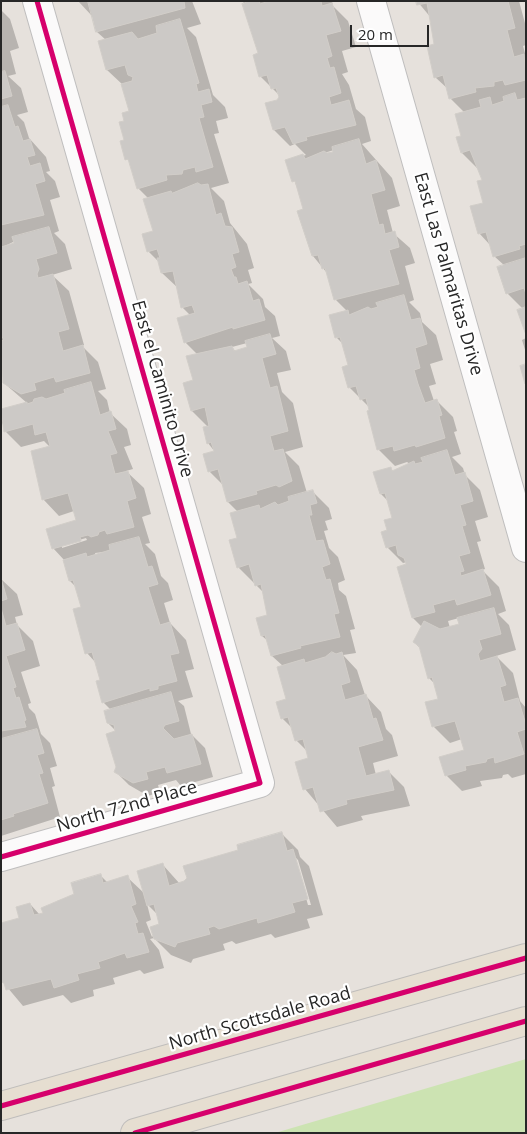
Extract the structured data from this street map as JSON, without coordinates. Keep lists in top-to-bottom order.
{
  "streets": {
    "main road": ["North Scottsdale Road"],
    "street": ["East Las Palmaritas Drive", "East el Caminito Drive", "North 72nd Place"]
  },
  "crossings": [
    ["East el Caminito Drive", "North 72nd Place"]
  ],
  "scale_bar": "20 m"
}
